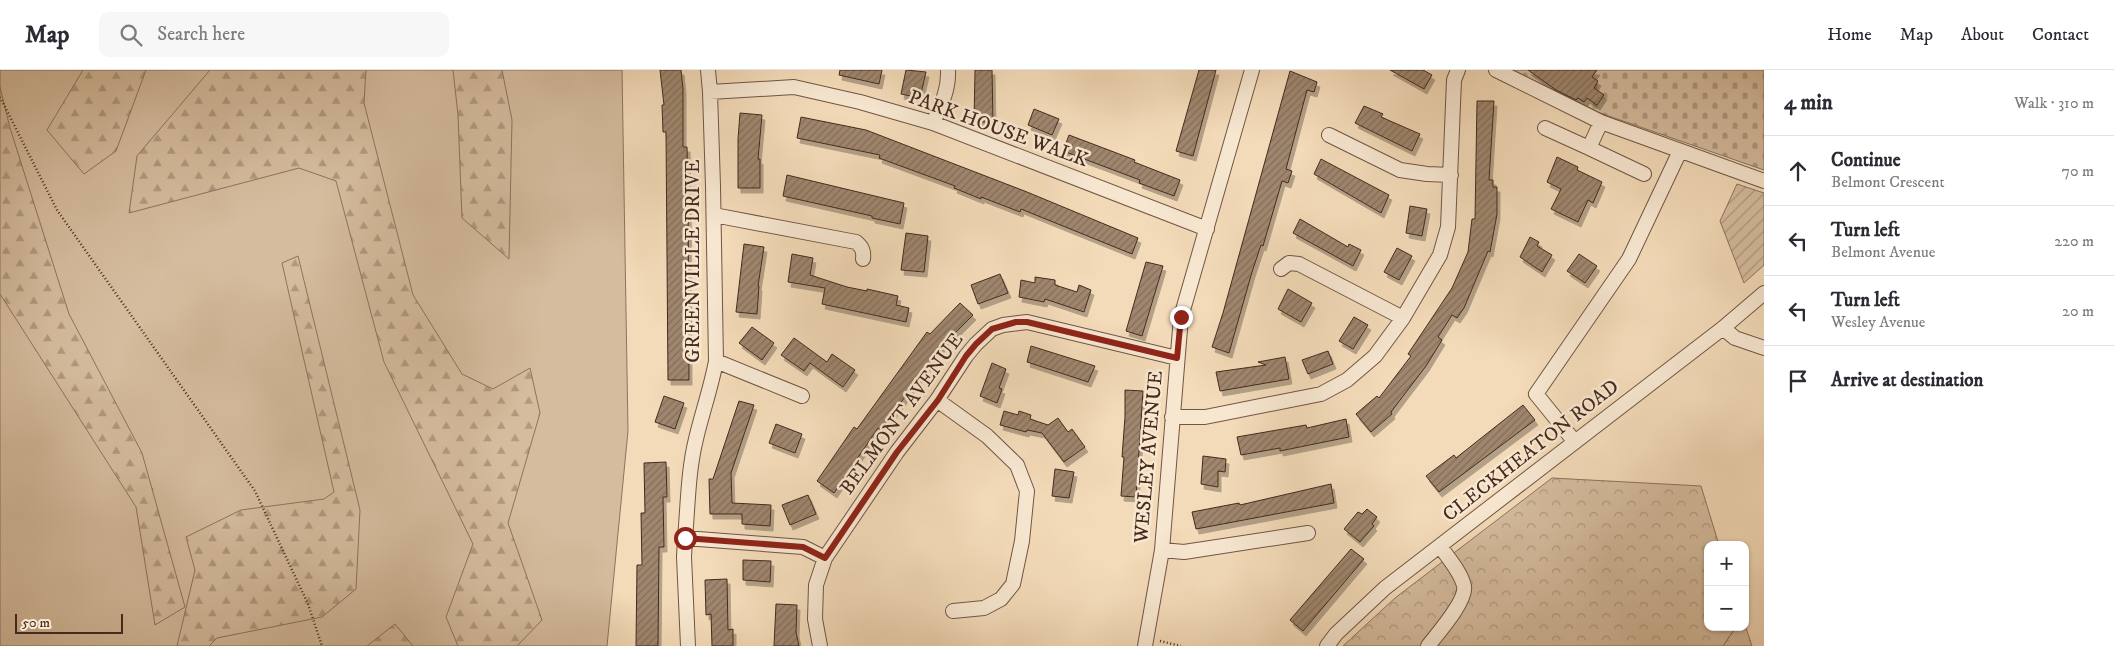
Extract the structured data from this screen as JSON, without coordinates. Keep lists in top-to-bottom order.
{
  "streets": {
    "street": [
      "PARK HOUSE WALK",
      "GREENVILLE DRIVE",
      "BELMONT AVENUE",
      "CLECKHEATON ROAD",
      "WESLEY AVENUE"
    ]
  },
  "crossings": [
    ["PARK HOUSE WALK", "GREENVILLE DRIVE"],
    ["PARK HOUSE WALK", "WESLEY AVENUE"],
    ["BELMONT AVENUE", "WESLEY AVENUE"]
  ],
  "scale_bar": "50 m",
  "page": {
    "header": "Map",
    "search": "Search here",
    "nav": [
      "Home",
      "Map",
      "About",
      "Contact"
    ],
    "heading": ["4 min", "Walk · 310 m"],
    "list": [
      ["Continue", "Belmont Crescent", "70 m"],
      ["Turn left", "Belmont Avenue", "220 m"],
      ["Turn left", "Wesley Avenue", "20 m"],
      "Arrive at destination"
    ],
    "map_buttons": ["+", "−"],
    "scale": "50 m"
  }
}
